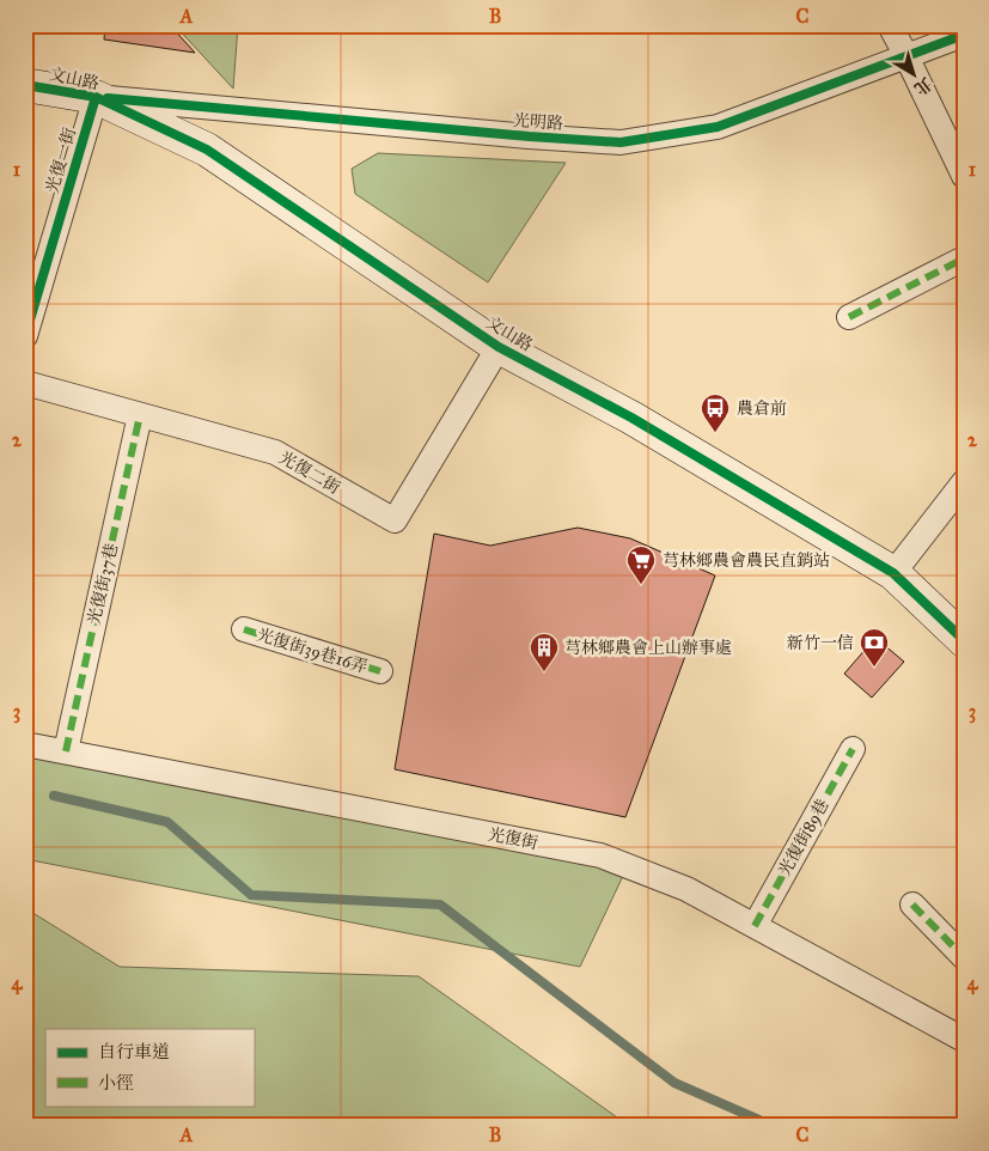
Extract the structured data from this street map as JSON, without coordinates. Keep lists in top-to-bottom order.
{
  "streets": {
    "main road": ["文山路"],
    "street": [
      "光明路",
      "光復一街",
      "光復二街",
      "光復街37巷",
      "光復街39巷16弄",
      "光復街89巷",
      "光復街"
    ]
  },
  "crossings": [
    ["文山路", "光明路"],
    ["文山路", "光復一街"],
    ["文山路", "光復二街"],
    ["光明路", "光復一街"],
    ["光復二街", "光復街37巷"],
    ["光復街37巷", "光復街"],
    ["光復街89巷", "光復街"]
  ],
  "places": {
    "bus stop": ["農倉前"],
    "supermarket": ["芎林鄉農會農民直銷站"],
    "bank": ["新竹一信"],
    "building": ["芎林鄉農會上山辦事處"]
  },
  "legend": ["自行車道", "小徑"],
  "north": "bottom right",
  "grid": {
    "columns": ["A", "B", "C"],
    "rows": [
      "1",
      "2",
      "3",
      "4"
    ]
  }
}
